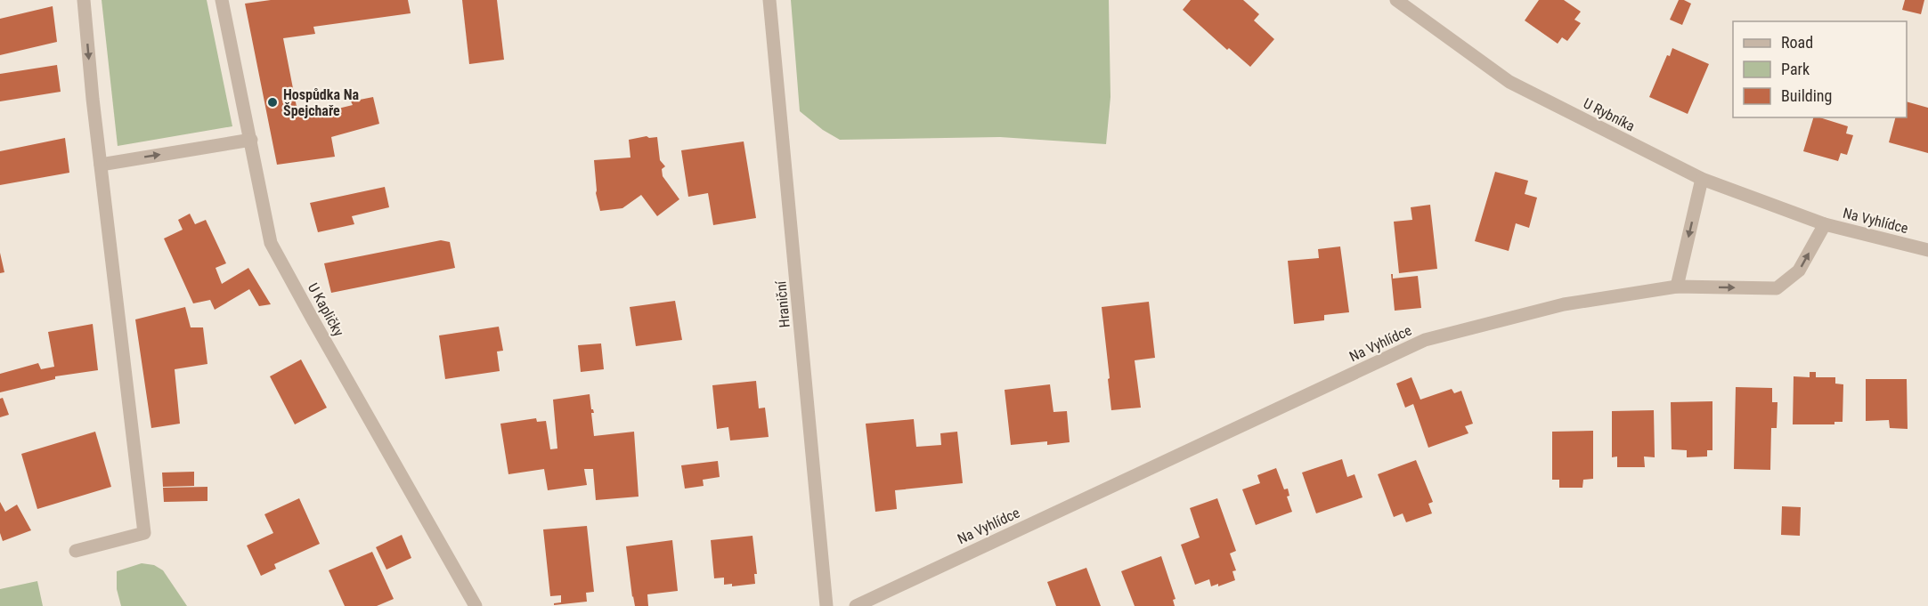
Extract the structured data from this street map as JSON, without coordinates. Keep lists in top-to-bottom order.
{
  "streets": {
    "street": [
      "U Rybníka",
      "Na Vyhlídce",
      "Hraniční",
      "U Kapličky"
    ]
  },
  "crossings": [
    ["U Rybníka", "Na Vyhlídce"]
  ],
  "places": ["Hospůdka Na Špejchaře"],
  "legend": ["Road", "Park", "Building"]
}
